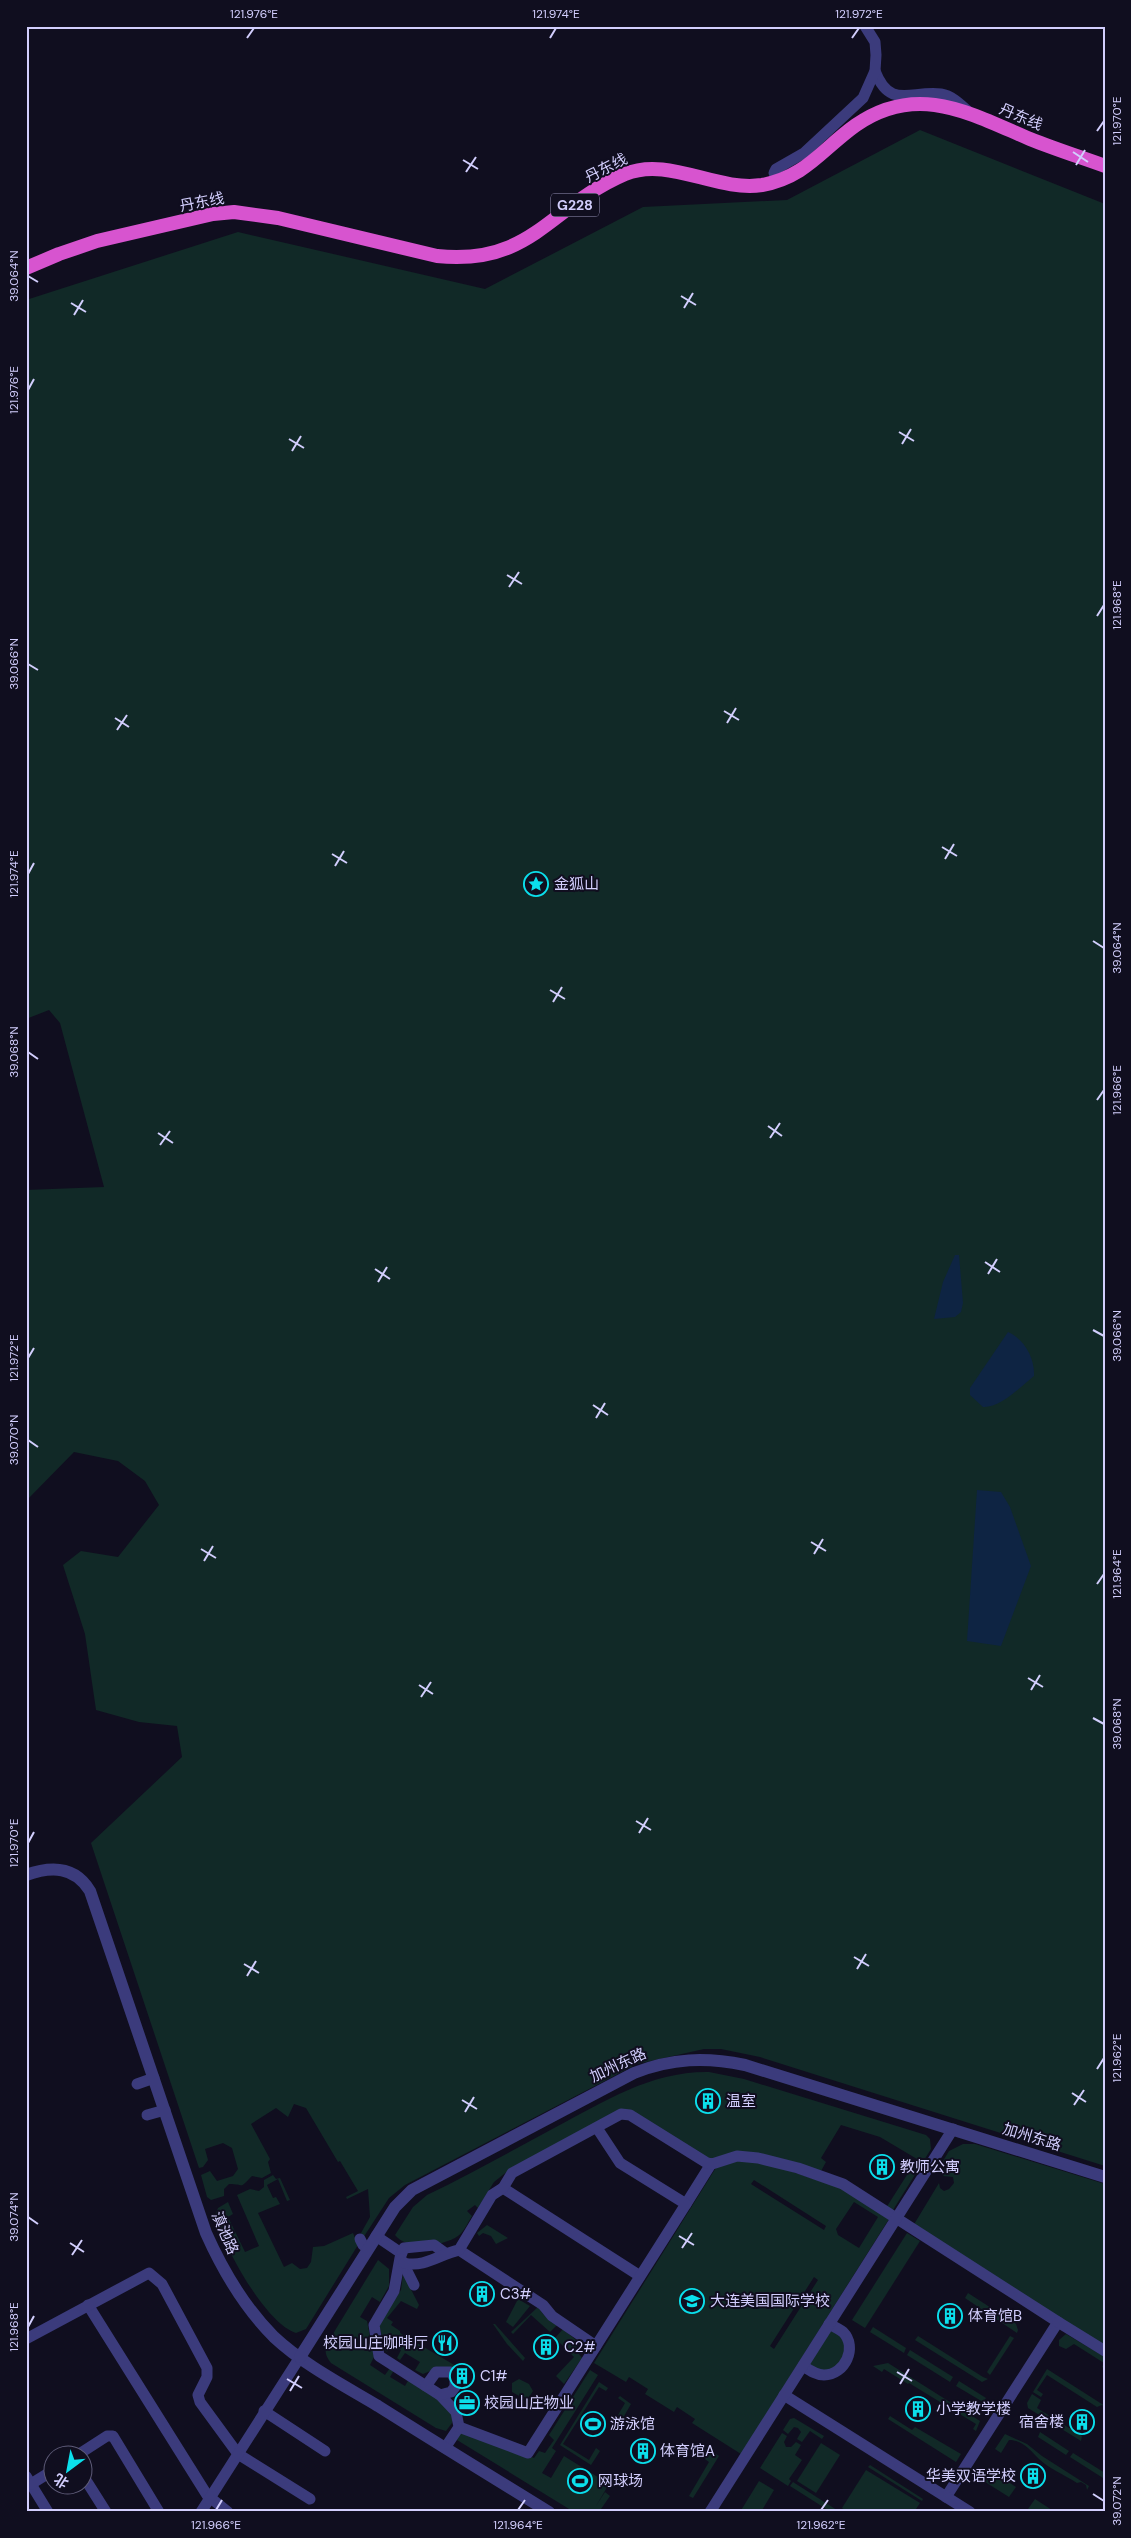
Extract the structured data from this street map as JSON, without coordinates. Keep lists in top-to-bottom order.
{
  "streets": {
    "highway": ["丹东线", "G228"],
    "street": ["加州东路", "滇池路"]
  },
  "crossings": [
    ["加州东路", "滇池路"]
  ],
  "places": {
    "place": ["金狐山"],
    "building": [
      "温室",
      "教师公寓",
      "C3#",
      "体育馆B",
      "C2#",
      "C1#",
      "小学教学楼",
      "宿舍楼",
      "体育馆A",
      "华美双语学校"
    ],
    "school or university": ["大连美国国际学校"],
    "restaurant": ["校园山庄咖啡厅"],
    "office": ["校园山庄物业"],
    "sports": ["游泳馆", "网球场"]
  },
  "north": "bottom left",
  "coordinates": [
    "121.976°E",
    "121.974°E",
    "121.972°E",
    "121.970°E",
    "39.064°N",
    "121.968°E",
    "39.066°N",
    "39.068°N",
    "121.966°E",
    "39.070°N",
    "121.964°E",
    "121.962°E",
    "39.074°N",
    "39.072°N"
  ]
}
